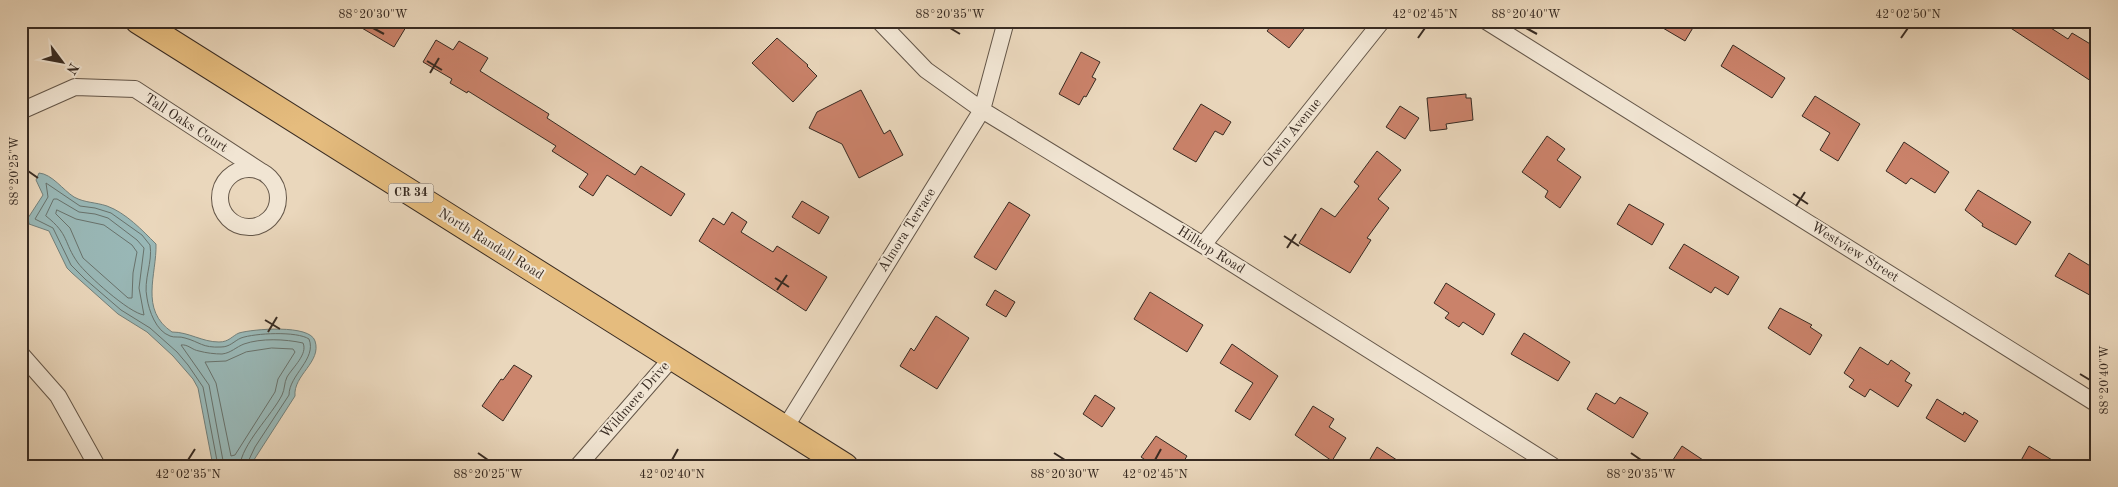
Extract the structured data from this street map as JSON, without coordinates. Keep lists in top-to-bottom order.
{
  "streets": {
    "main road": ["CR 34", "North Randall Road"],
    "street": [
      "Tall Oaks Court",
      "Olwin Avenue",
      "Almora Terrace",
      "Hilltop Road",
      "Westview Street",
      "Wildmere Drive"
    ]
  },
  "crossings": [
    ["Olwin Avenue", "Hilltop Road"],
    ["Almora Terrace", "North Randall Road"],
    ["Almora Terrace", "Hilltop Road"],
    ["North Randall Road", "Wildmere Drive"]
  ],
  "north": "bottom right",
  "coordinates": [
    "88°20'30\"W",
    "88°20'35\"W",
    "42°02'45\"N",
    "88°20'40\"W",
    "42°02'50\"N",
    "88°20'25\"W",
    "42°02'35\"N",
    "42°02'40\"N"
  ]
}
